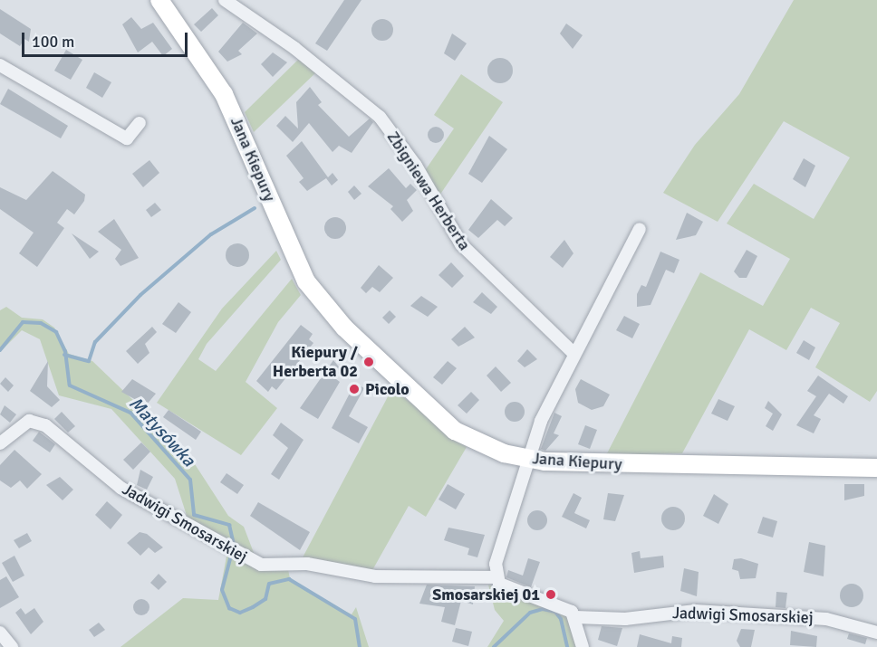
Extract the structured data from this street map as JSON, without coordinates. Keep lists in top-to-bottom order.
{
  "streets": {
    "street": ["Jana Kiepury", "Zbigniewa Herberta", "Jadwigi Smosarskiej"]
  },
  "water": ["Matysówka"],
  "places": ["Kiepury / Herberta 02", "Picolo", "Smosarskiej 01"],
  "scale_bar": "100 m"
}
